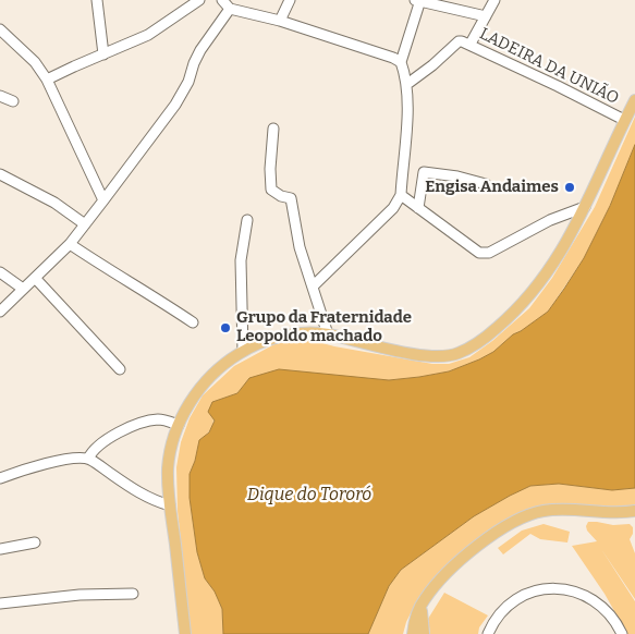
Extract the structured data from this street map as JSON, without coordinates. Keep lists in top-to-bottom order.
{
  "streets": {
    "street": ["LADEIRA DA UNIÃO"]
  },
  "water": ["Dique do Tororó"],
  "places": ["Engisa Andaimes", "Grupo da Fraternidade Leopoldo machado"]
}
